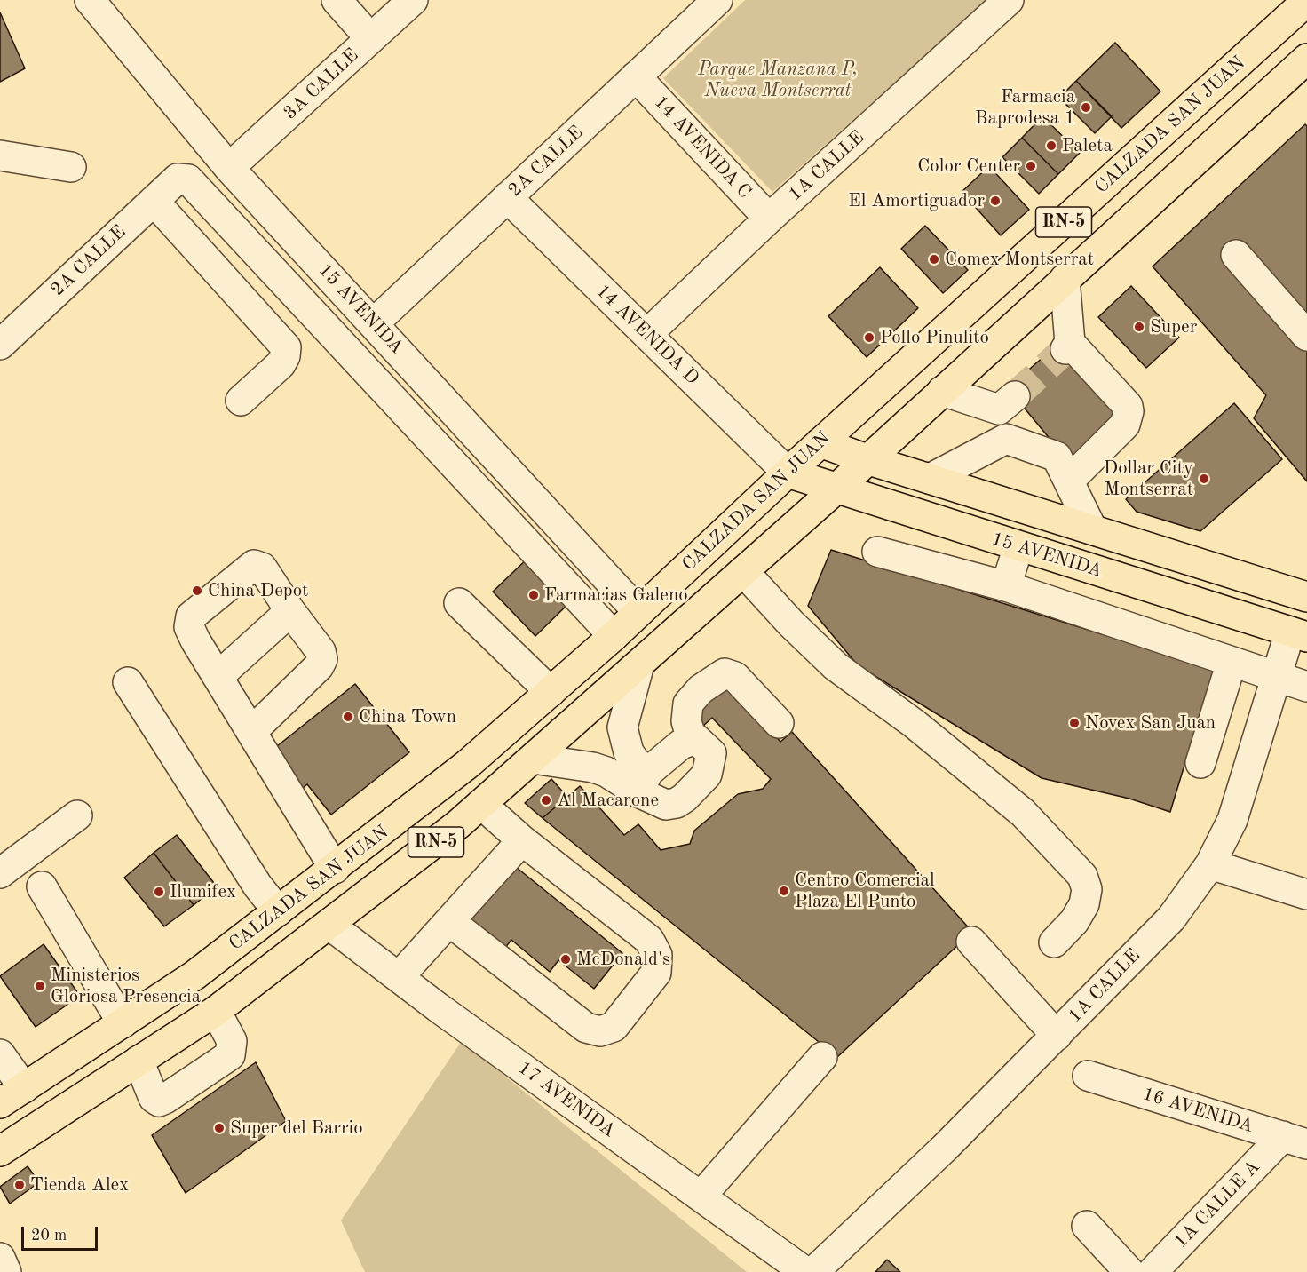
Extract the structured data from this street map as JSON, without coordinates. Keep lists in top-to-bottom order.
{
  "streets": {
    "main road": ["CALZADA SAN JUAN", "RN-5", "15 AVENIDA"],
    "street": [
      "3A CALLE",
      "14 AVENIDA C",
      "2A CALLE",
      "1A CALLE",
      "14 AVENIDA D",
      "17 AVENIDA",
      "16 AVENIDA",
      "1A CALLE A"
    ]
  },
  "crossings": [
    ["3A CALLE", "15 AVENIDA"],
    ["CALZADA SAN JUAN", "2A CALLE"],
    ["CALZADA SAN JUAN", "15 AVENIDA"],
    ["CALZADA SAN JUAN", "14 AVENIDA D"],
    ["14 AVENIDA C", "2A CALLE"],
    ["14 AVENIDA C", "1A CALLE"],
    ["2A CALLE", "15 AVENIDA"],
    ["2A CALLE", "14 AVENIDA D"],
    ["1A CALLE", "15 AVENIDA"],
    ["1A CALLE", "14 AVENIDA D"],
    ["RN-5", "15 AVENIDA"],
    ["RN-5", "17 AVENIDA"],
    ["15 AVENIDA", "14 AVENIDA D"],
    ["16 AVENIDA", "1A CALLE A"]
  ],
  "parks": ["Parque Manzana P, Nueva Montserrat"],
  "places": [
    "Farmacia Baprodesa 1",
    "Paleta",
    "Color Center",
    "El Amortiguador",
    "Comex Montserrat",
    "Super",
    "Pollo Pinulito",
    "Dollar City Montserrat",
    "China Depot",
    "Farmacias Galeno",
    "China Town",
    "Novex San Juan",
    "Al Macarone",
    "Centro Comercial Plaza El Punto",
    "Ilumifex",
    "McDonald's",
    "Ministerios Gloriosa Presencia",
    "Super del Barrio",
    "Tienda Alex"
  ],
  "scale_bar": "20 m"
}
